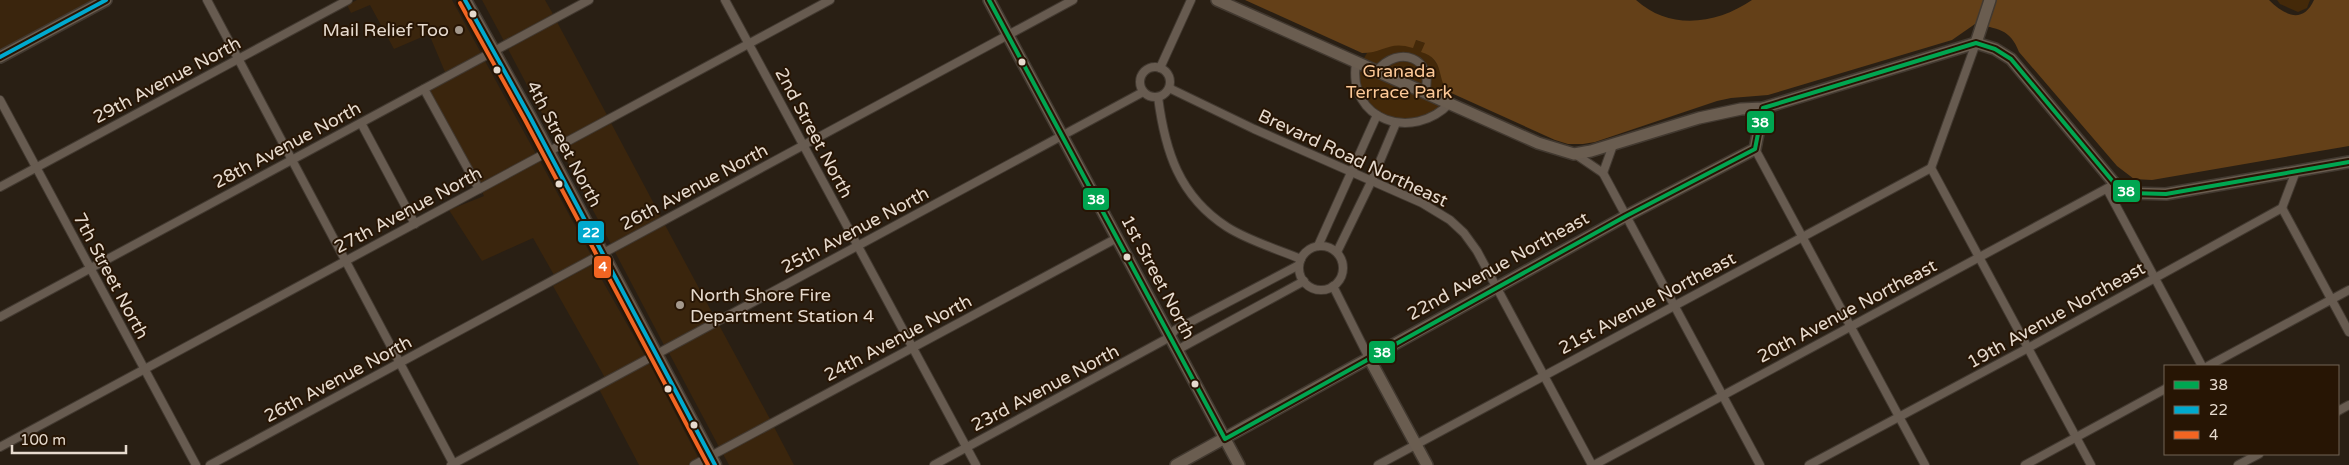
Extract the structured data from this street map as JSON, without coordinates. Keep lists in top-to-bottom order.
{
  "streets": {
    "main road": ["4th Street North"],
    "street": [
      "29th Avenue North",
      "2nd Street North",
      "28th Avenue North",
      "Brevard Road Northeast",
      "26th Avenue North",
      "27th Avenue North",
      "25th Avenue North",
      "22nd Avenue Northeast",
      "7th Street North",
      "1st Street North",
      "21st Avenue Northeast",
      "20th Avenue Northeast",
      "19th Avenue Northeast",
      "24th Avenue North",
      "23rd Avenue North"
    ]
  },
  "crossings": [
    ["29th Avenue North", "7th Street North"],
    ["2nd Street North", "26th Avenue North"],
    ["2nd Street North", "27th Avenue North"],
    ["2nd Street North", "25th Avenue North"],
    ["2nd Street North", "24th Avenue North"],
    ["2nd Street North", "23rd Avenue North"],
    ["4th Street North", "28th Avenue North"],
    ["4th Street North", "26th Avenue North"],
    ["4th Street North", "27th Avenue North"],
    ["4th Street North", "25th Avenue North"],
    ["4th Street North", "24th Avenue North"],
    ["28th Avenue North", "7th Street North"],
    ["Brevard Road Northeast", "25th Avenue North"],
    ["Brevard Road Northeast", "22nd Avenue Northeast"],
    ["Brevard Road Northeast", "21st Avenue Northeast"],
    ["Brevard Road Northeast", "20th Avenue Northeast"],
    ["26th Avenue North", "1st Street North"],
    ["27th Avenue North", "7th Street North"],
    ["25th Avenue North", "1st Street North"],
    ["22nd Avenue Northeast", "1st Street North"],
    ["1st Street North", "24th Avenue North"],
    ["1st Street North", "23rd Avenue North"]
  ],
  "parks": ["Granada Terrace Park"],
  "places": ["Mail Relief Too", "North Shore Fire Department Station 4"],
  "lines": ["transit line 38", "transit line 22", "transit line 4"],
  "legend": ["38", "22", "4"],
  "scale_bar": "100 m"
}
